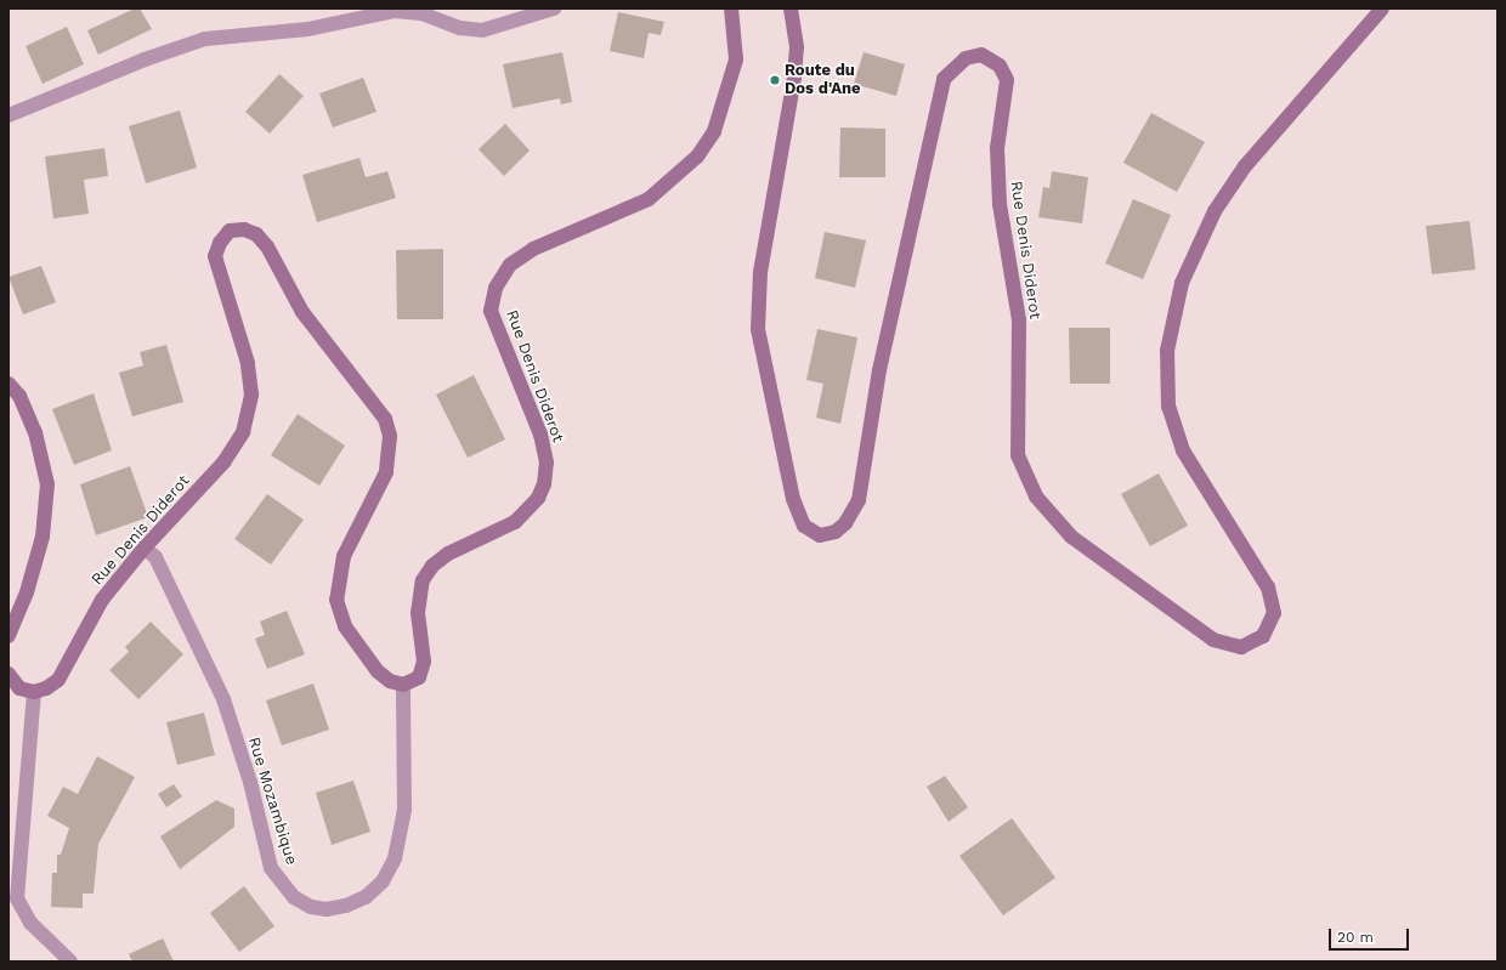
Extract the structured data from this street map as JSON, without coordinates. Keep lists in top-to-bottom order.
{
  "streets": {
    "main road": ["Rue Denis Diderot"],
    "street": ["Rue Mozambique"]
  },
  "crossings": [
    ["Rue Denis Diderot", "Rue Mozambique"]
  ],
  "places": ["Route du Dos d'Ane"],
  "scale_bar": "20 m"
}
